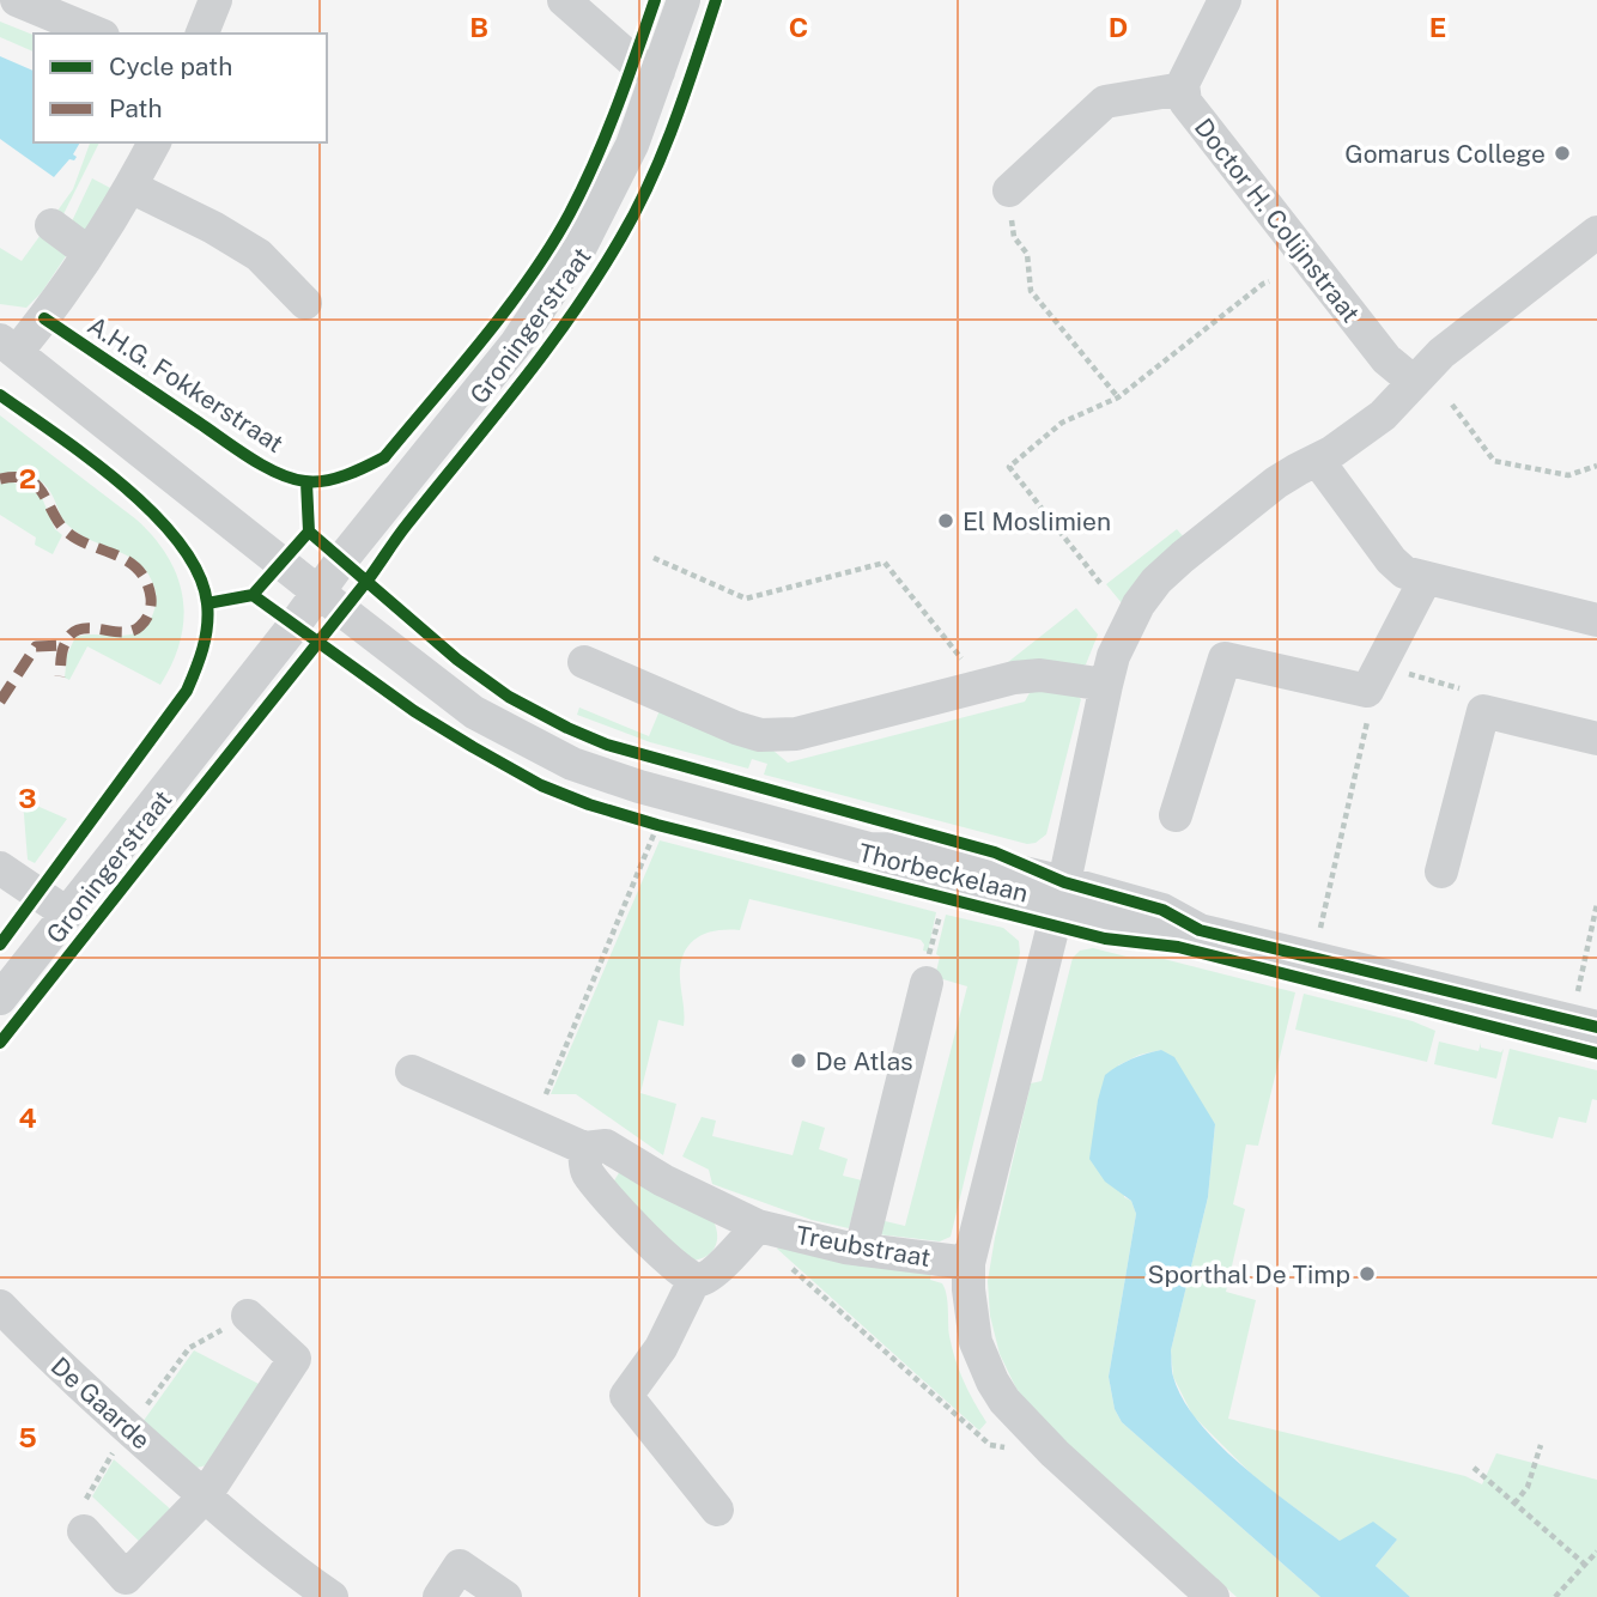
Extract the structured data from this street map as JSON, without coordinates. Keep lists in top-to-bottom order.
{
  "streets": {
    "street": [
      "Doctor H. Colijnstraat",
      "Groningerstraat",
      "Thorbeckelaan",
      "Treubstraat",
      "De Gaarde"
    ],
    "cycle path": ["A.H.G. Fokkerstraat"]
  },
  "crossings": [
    ["Groningerstraat", "Thorbeckelaan"]
  ],
  "places": [
    "Gomarus College",
    "El Moslimien",
    "De Atlas",
    "Sporthal De Timp"
  ],
  "legend": ["Cycle path", "Path"],
  "grid": {
    "columns": [
      "B",
      "C",
      "D",
      "E"
    ],
    "rows": [
      "2",
      "3",
      "4",
      "5"
    ]
  }
}
